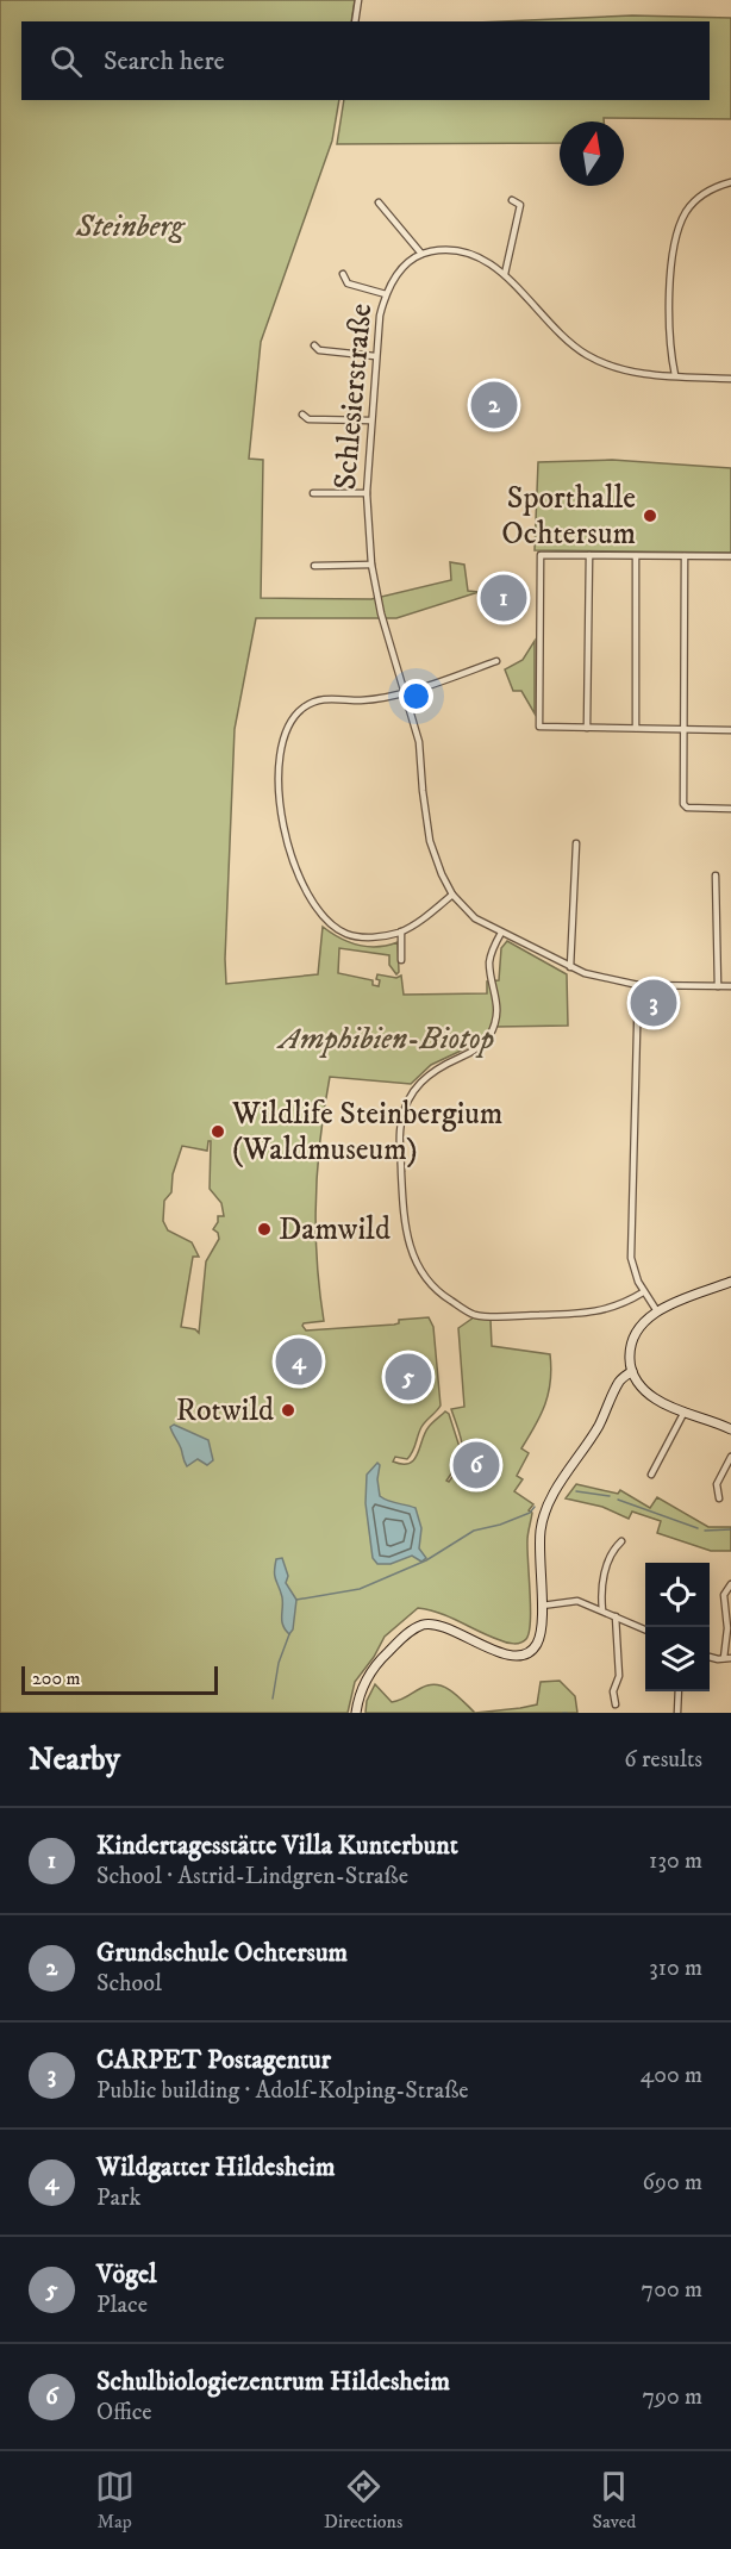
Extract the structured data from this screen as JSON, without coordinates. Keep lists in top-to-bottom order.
{
  "streets": {
    "street": ["Schlesierstraße"]
  },
  "parks": ["Steinberg", "Amphibien-Biotop"],
  "places": [
    "Sporthalle Ochtersum",
    "Wildlife Steinbergium (Waldmuseum)",
    "Damwild",
    "Rotwild"
  ],
  "scale_bar": "200 m",
  "north": "top",
  "page": {
    "search": "Search here",
    "pins": [
      "2",
      "1",
      "3",
      "4",
      "5",
      "6"
    ],
    "scale": "200 m",
    "heading": ["Nearby", "6 results"],
    "list": [
      {
        "mark": "1",
        "name": "Kindertagesstätte Villa Kunterbunt",
        "note": "School · Astrid-Lindgren-Straße",
        "value": "130 m"
      },
      {
        "mark": "2",
        "name": "Grundschule Ochtersum",
        "note": "School",
        "value": "310 m"
      },
      {
        "mark": "3",
        "name": "CARPET Postagentur",
        "note": "Public building · Adolf-Kolping-Straße",
        "value": "400 m"
      },
      {
        "mark": "4",
        "name": "Wildgatter Hildesheim",
        "note": "Park",
        "value": "690 m"
      },
      {
        "mark": "5",
        "name": "Vögel",
        "note": "Place",
        "value": "700 m"
      },
      {
        "mark": "6",
        "name": "Schulbiologiezentrum Hildesheim",
        "note": "Office",
        "value": "790 m"
      }
    ],
    "nav": ["Map", "Directions", "Saved"]
  }
}
